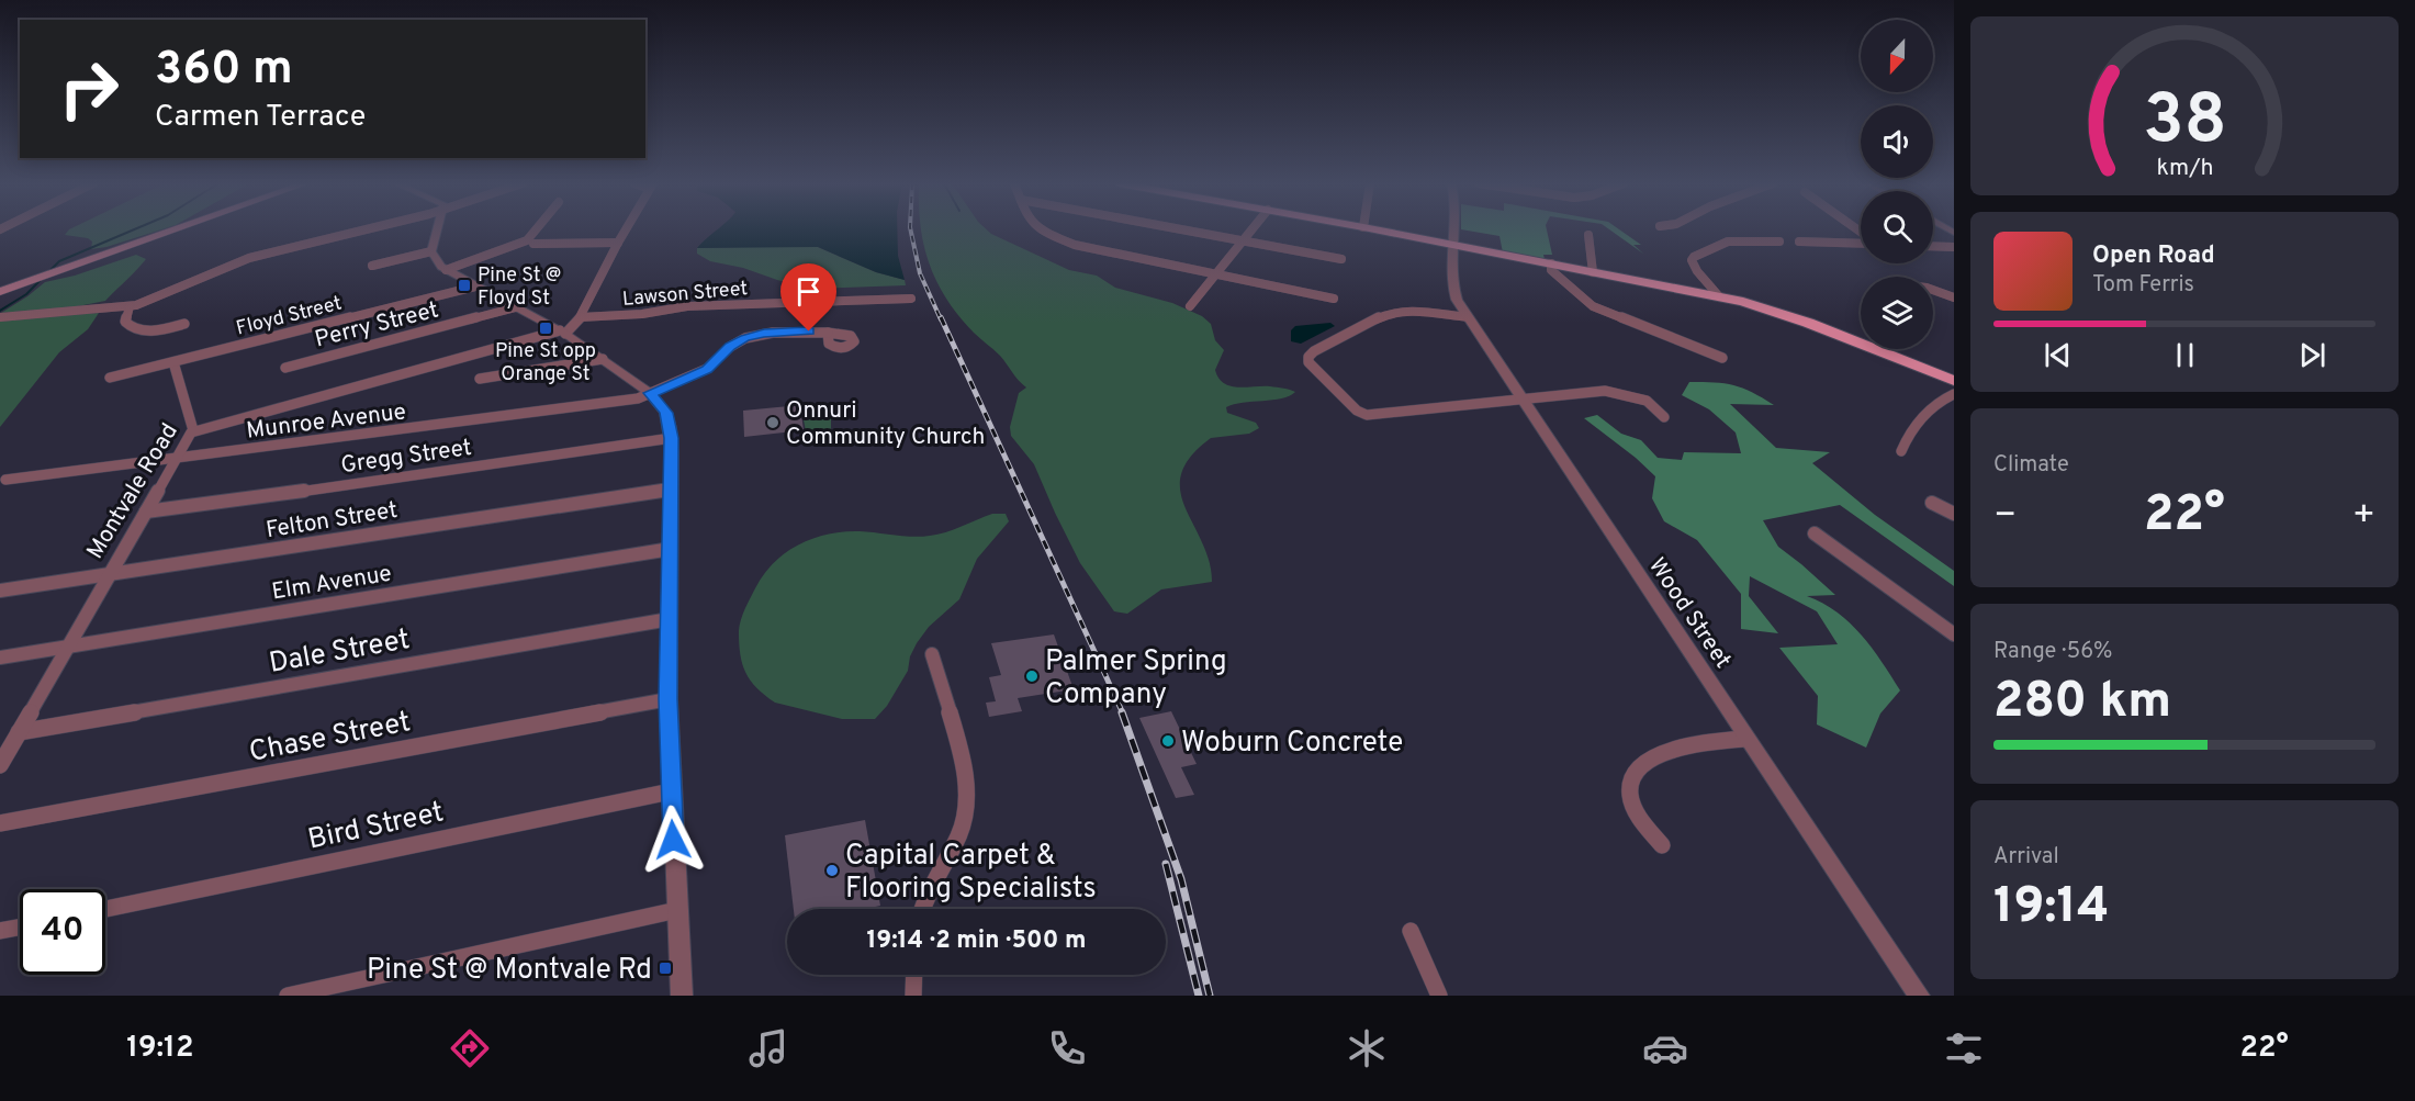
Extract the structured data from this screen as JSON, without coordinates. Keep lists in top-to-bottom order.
{
  "streets": {
    "street": [
      "Lawson Street",
      "Floyd Street",
      "Perry Street",
      "Munroe Avenue",
      "Gregg Street",
      "Montvale Road",
      "Felton Street",
      "Elm Avenue",
      "Wood Street",
      "Dale Street",
      "Chase Street",
      "Bird Street"
    ]
  },
  "crossings": [
    ["Munroe Avenue", "Montvale Road"],
    ["Gregg Street", "Montvale Road"],
    ["Montvale Road", "Felton Street"],
    ["Montvale Road", "Elm Avenue"],
    ["Montvale Road", "Dale Street"]
  ],
  "places": {
    "transit": ["Pine St @ Floyd St", "Pine St opp Orange St", "Pine St @ Montvale Rd"],
    "other": [
      "Onnuri Community Church",
      "Palmer Spring Company",
      "Woburn Concrete",
      "Capital Carpet & Flooring Specialists"
    ]
  },
  "north": "bottom",
  "page": {
    "turn": ["360 m", "Carmen Terrace"],
    "song": ["Open Road", "Tom Ferris"],
    "tile": [
      "Climate",
      ["Range · 56%", "280 km"],
      ["Arrival", "19:14"]
    ],
    "heat": ["−", "22°", "+"],
    "limit": "40",
    "trip": "19:14 · 2 min · 500 m",
    "tabs": ["19:12", "22°"],
    "gauge": ["38", "km/h"]
  }
}
